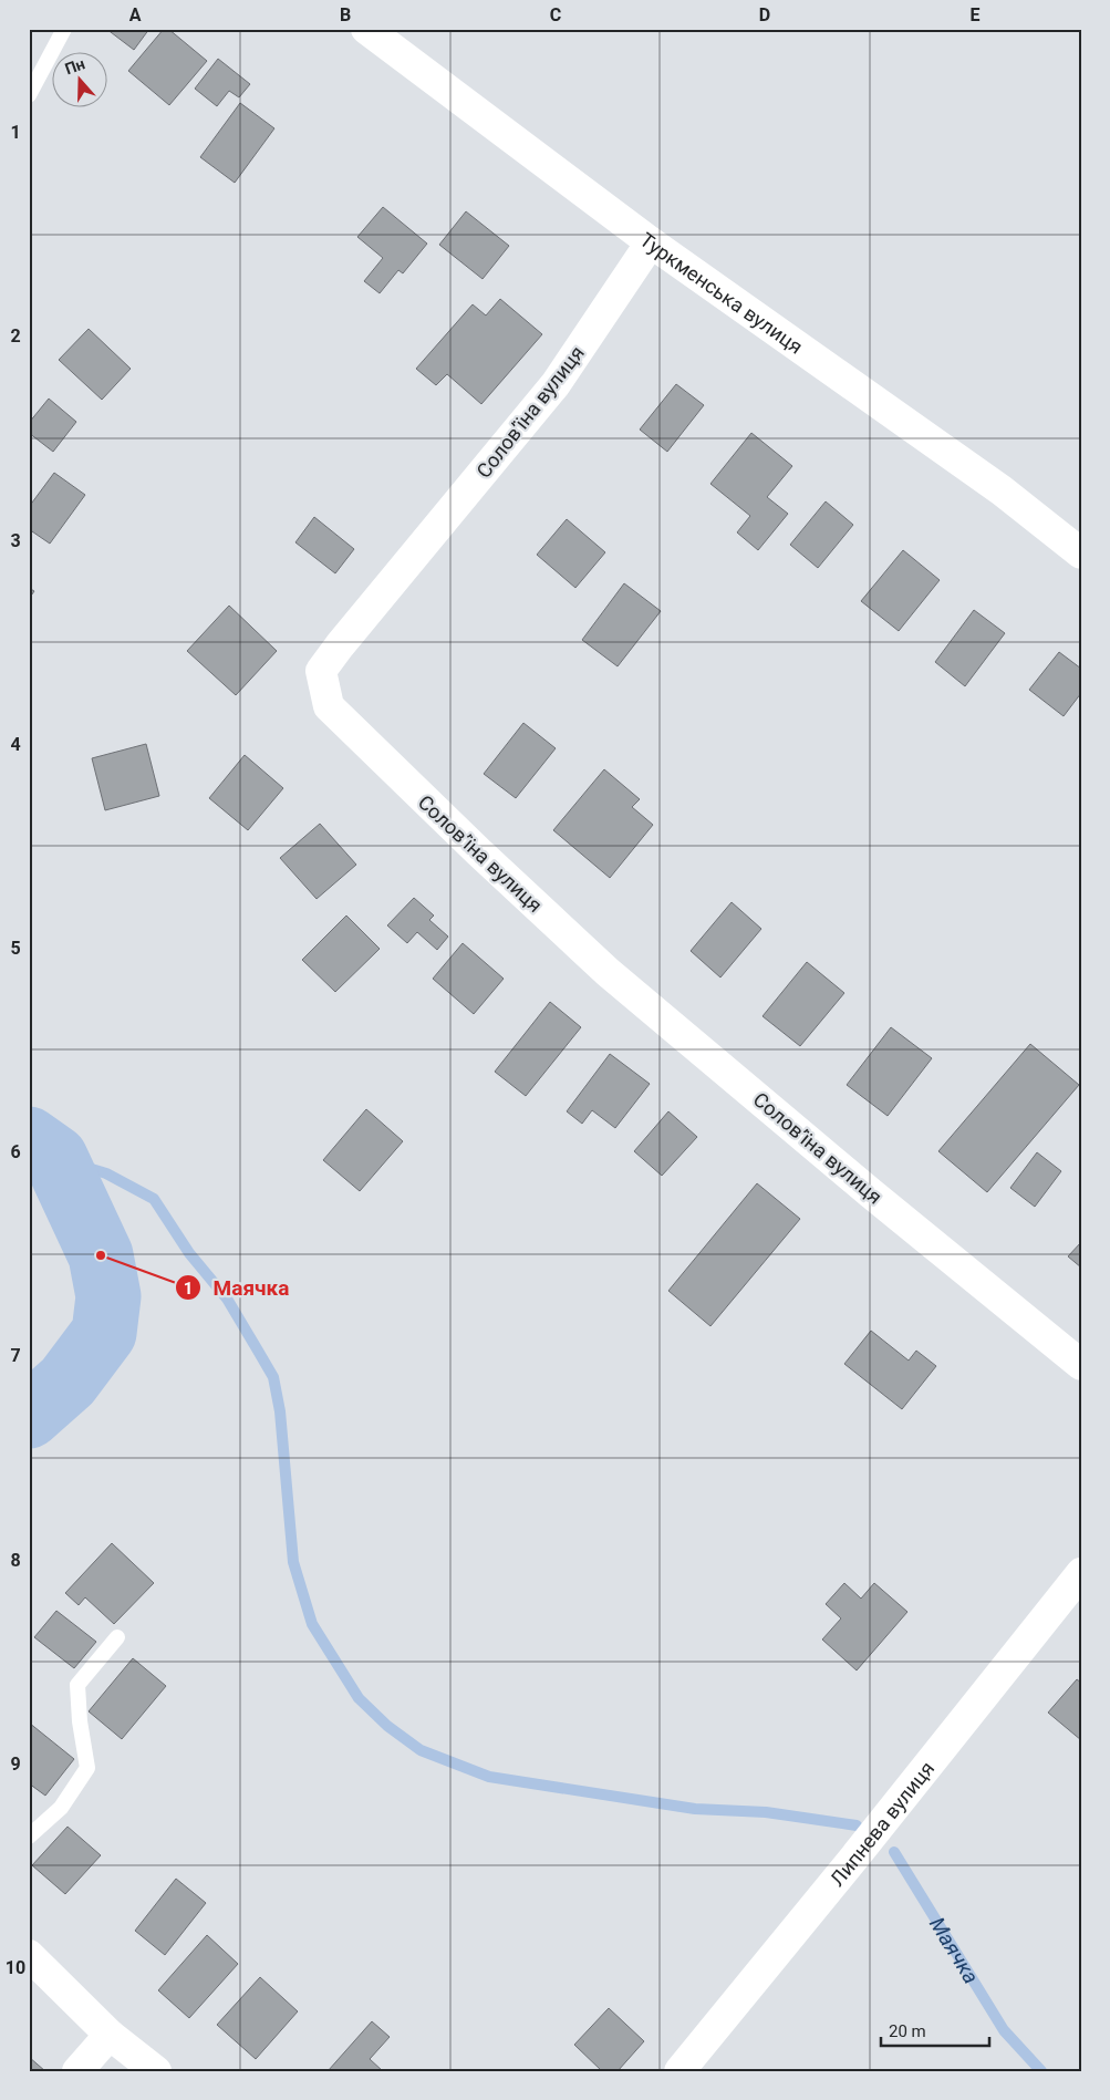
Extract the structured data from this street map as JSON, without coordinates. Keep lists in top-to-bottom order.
{
  "streets": {
    "street": ["Туркменська вулиця", "Соловʼїна вулиця", "Липнева вулиця"]
  },
  "crossings": [
    ["Туркменська вулиця", "Соловʼїна вулиця"]
  ],
  "water": ["Маячка"],
  "places": ["Маячка"],
  "scale_bar": "20 m",
  "north": "top",
  "grid": {
    "columns": [
      "A",
      "B",
      "C",
      "D",
      "E"
    ],
    "rows": [
      "1",
      "2",
      "3",
      "4",
      "5",
      "6",
      "7",
      "8",
      "9",
      "10"
    ]
  }
}
